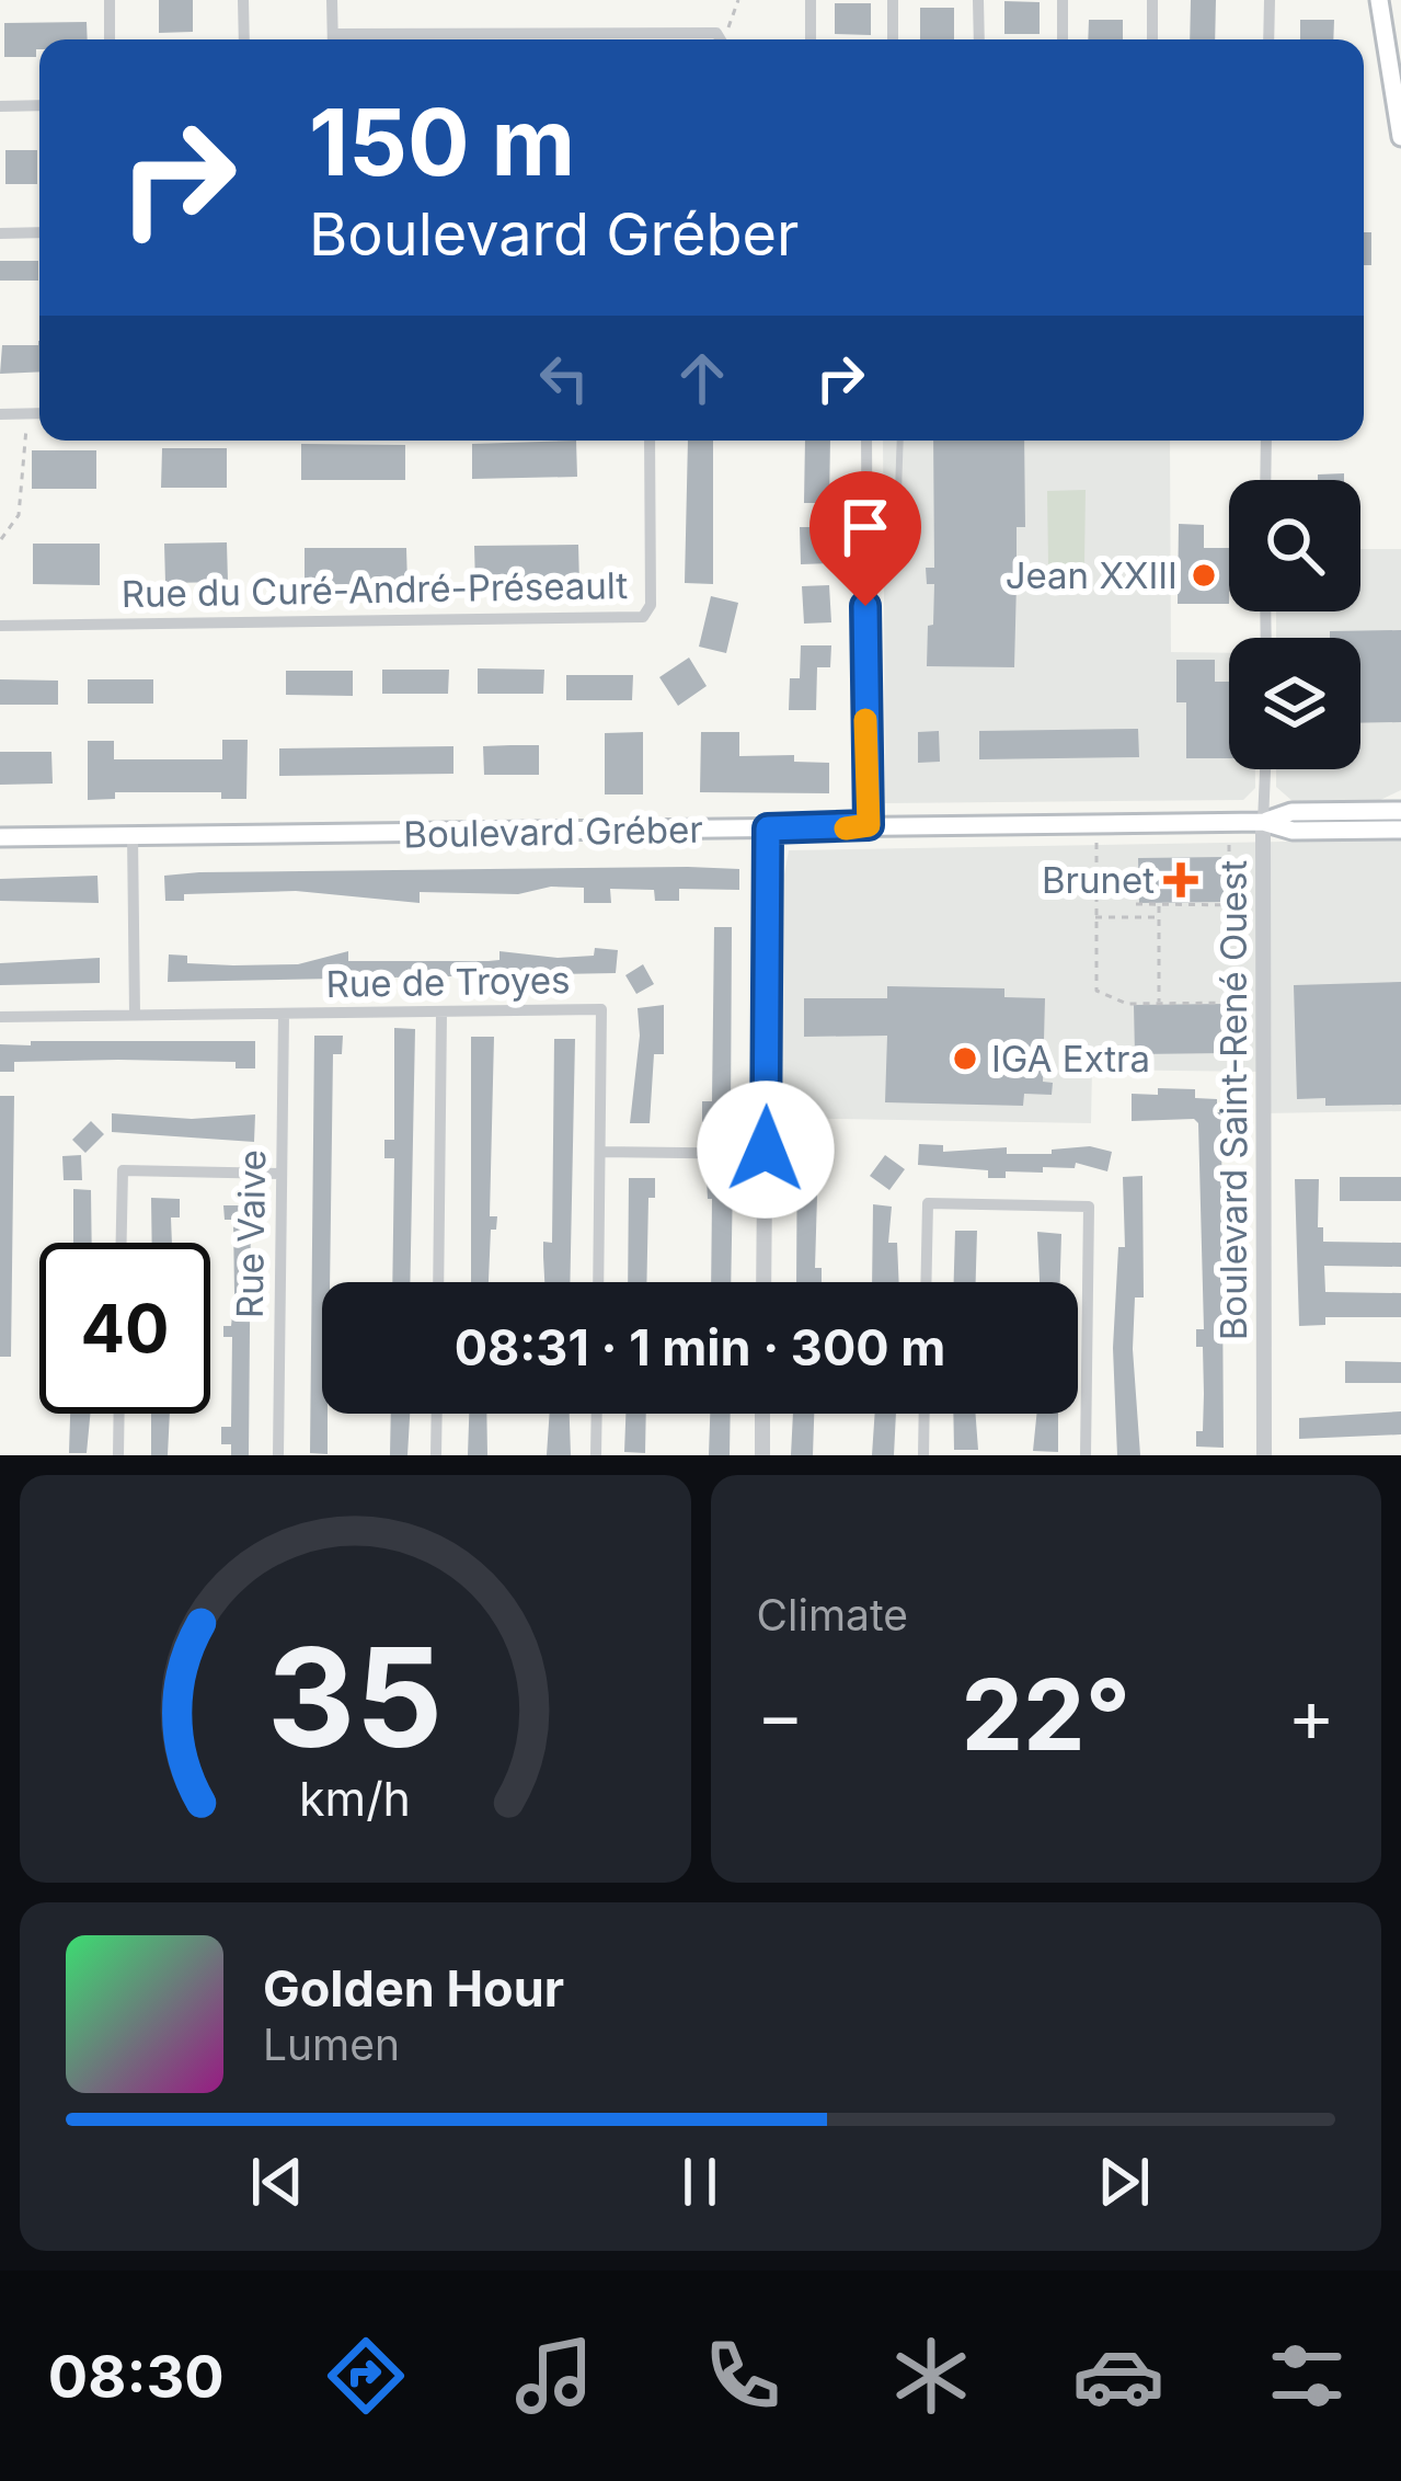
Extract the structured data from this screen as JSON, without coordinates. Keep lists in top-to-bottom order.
{
  "streets": {
    "main road": ["Boulevard Gréber"],
    "street": [
      "Rue du Curé-André-Préseault",
      "Rue de Troyes",
      "Boulevard Saint-René Ouest",
      "Rue Vaive"
    ]
  },
  "crossings": [
    ["Boulevard Gréber", "Boulevard Saint-René Ouest"],
    ["Rue de Troyes", "Rue Vaive"]
  ],
  "places": {
    "other": ["Jean XXIII", "IGA Extra"],
    "health": ["Brunet"]
  },
  "page": {
    "turn": ["150 m", "Boulevard Gréber"],
    "limit": "40",
    "trip": "08:31 · 1 min · 300 m",
    "tile": "Climate",
    "heat": ["−", "22°", "+"],
    "song": ["Golden Hour", "Lumen"],
    "tabs": "08:30",
    "gauge": ["35", "km/h"]
  }
}
